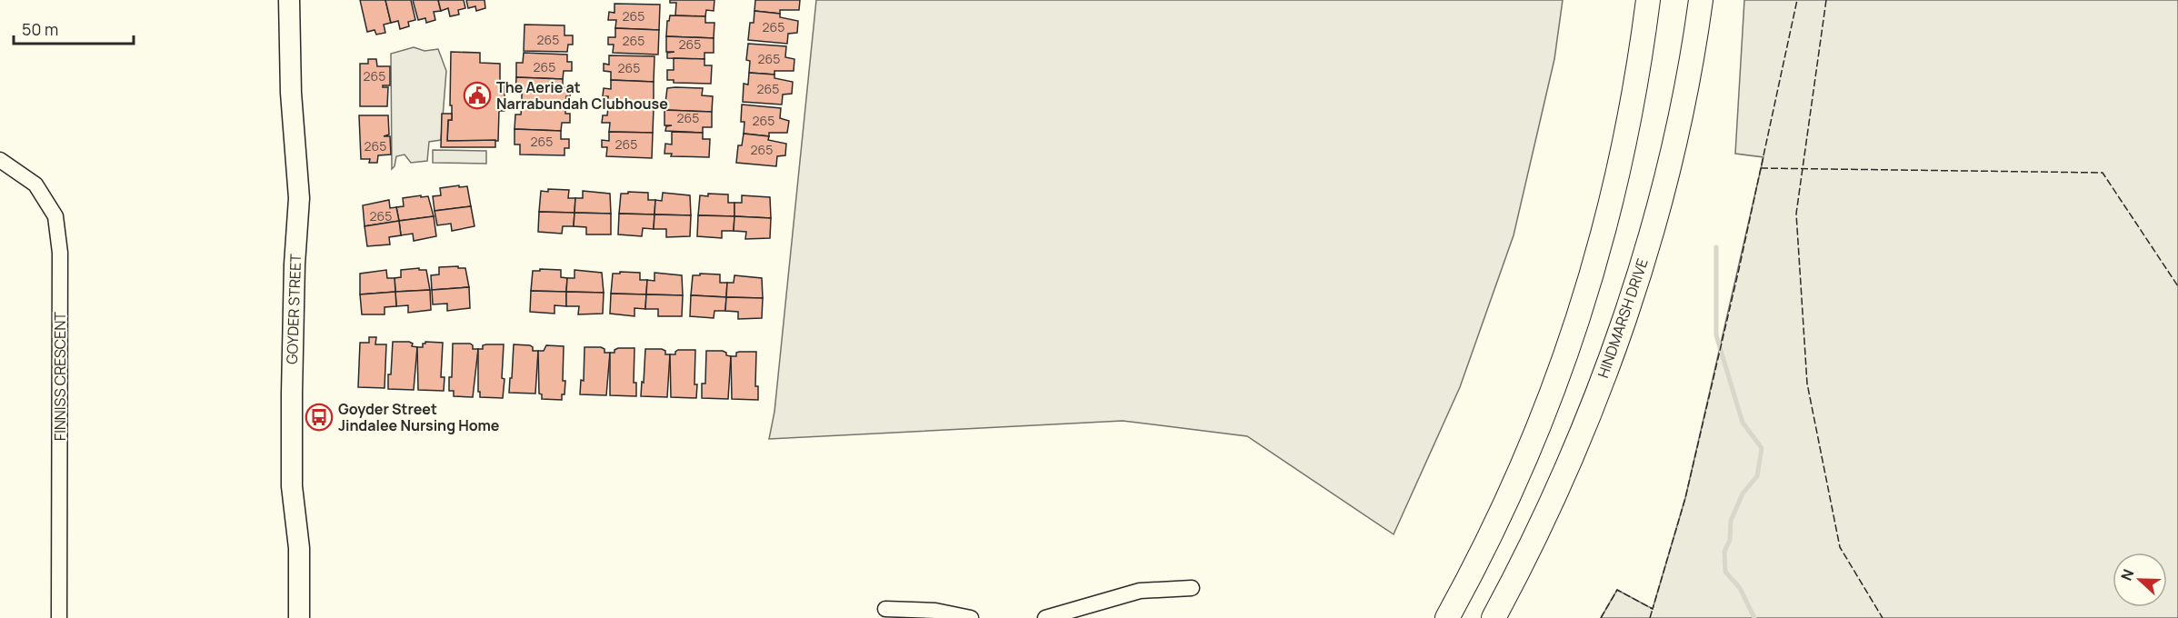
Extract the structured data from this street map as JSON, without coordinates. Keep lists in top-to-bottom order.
{
  "streets": {
    "main road": ["HINDMARSH DRIVE"],
    "street": ["GOYDER STREET", "FINNISS CRESCENT"]
  },
  "places": {
    "public building": ["The Aerie at Narrabundah Clubhouse"],
    "bus stop": ["Goyder Street Jindalee Nursing Home"]
  },
  "house_numbers": [
    "265",
    "265",
    "265",
    "265",
    "265",
    "265",
    "265",
    "265",
    "265",
    "265",
    "265",
    "265",
    "265",
    "265",
    "265",
    "265",
    "265"
  ],
  "scale_bar": "50 m",
  "north": "left"
}
